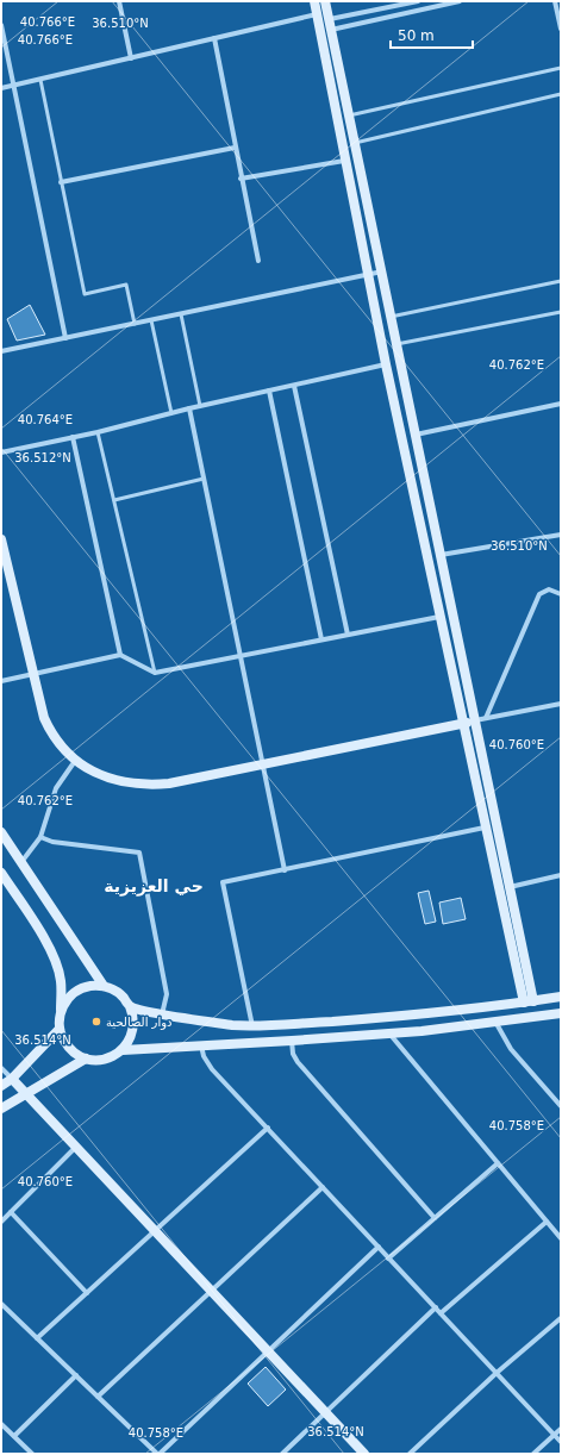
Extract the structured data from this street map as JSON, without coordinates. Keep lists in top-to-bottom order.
{
  "districts": ["حي العزيزية"],
  "places": ["دوار الصالحية"],
  "scale_bar": "50 m",
  "coordinates": [
    "40.766°E",
    "36.510°N",
    "40.762°E",
    "40.764°E",
    "36.512°N",
    "40.760°E",
    "36.514°N",
    "40.758°E"
  ]
}
